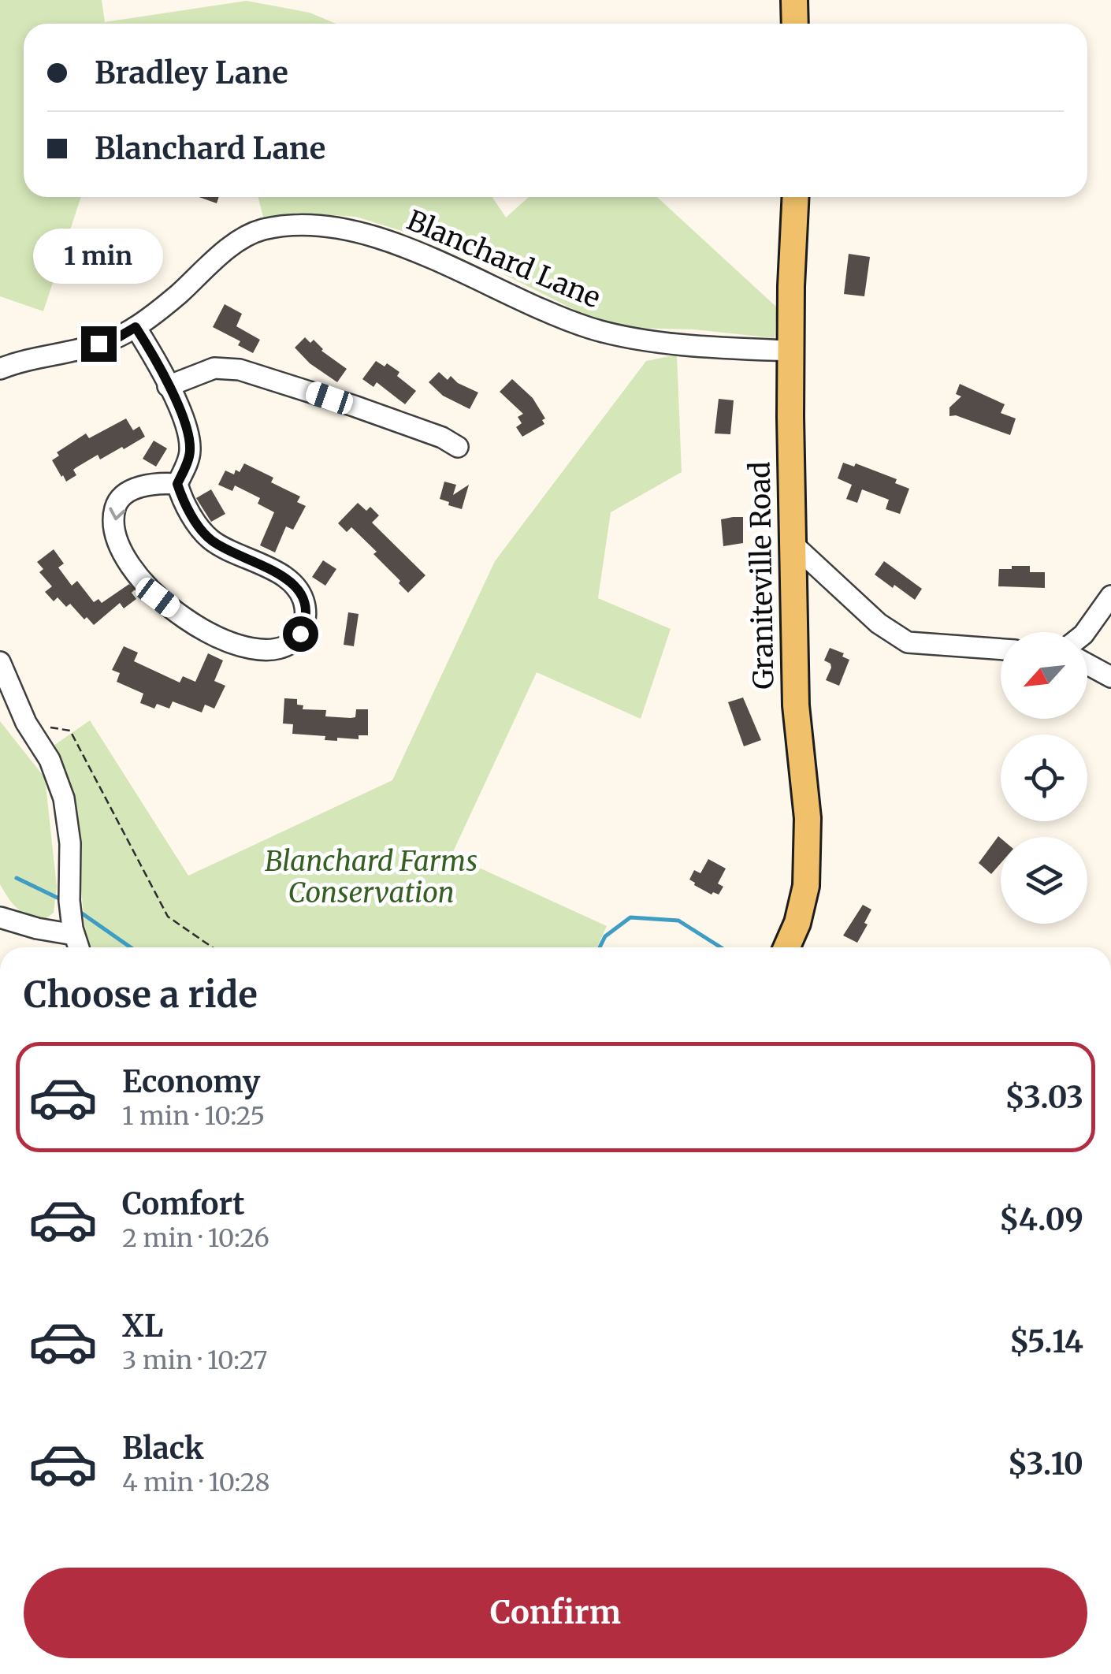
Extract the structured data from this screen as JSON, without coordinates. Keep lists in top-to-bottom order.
{
  "streets": {
    "main road": ["Graniteville Road"],
    "street": ["Blanchard Lane"]
  },
  "crossings": [
    ["Blanchard Lane", "Graniteville Road"]
  ],
  "parks": ["Blanchard Farms Conservation"],
  "north": "bottom left",
  "page": {
    "banner": ["Bradley Lane", "Blanchard Lane"],
    "bubble": "1 min",
    "heading": "Choose a ride",
    "list": [
      {
        "name": "Economy",
        "note": "1 min · 10:25",
        "value": "$3.03"
      },
      {
        "name": "Comfort",
        "note": "2 min · 10:26",
        "value": "$4.09"
      },
      {
        "name": "XL",
        "note": "3 min · 10:27",
        "value": "$5.14"
      },
      {
        "name": "Black",
        "note": "4 min · 10:28",
        "value": "$3.10"
      }
    ],
    "buttons": "Confirm"
  }
}
